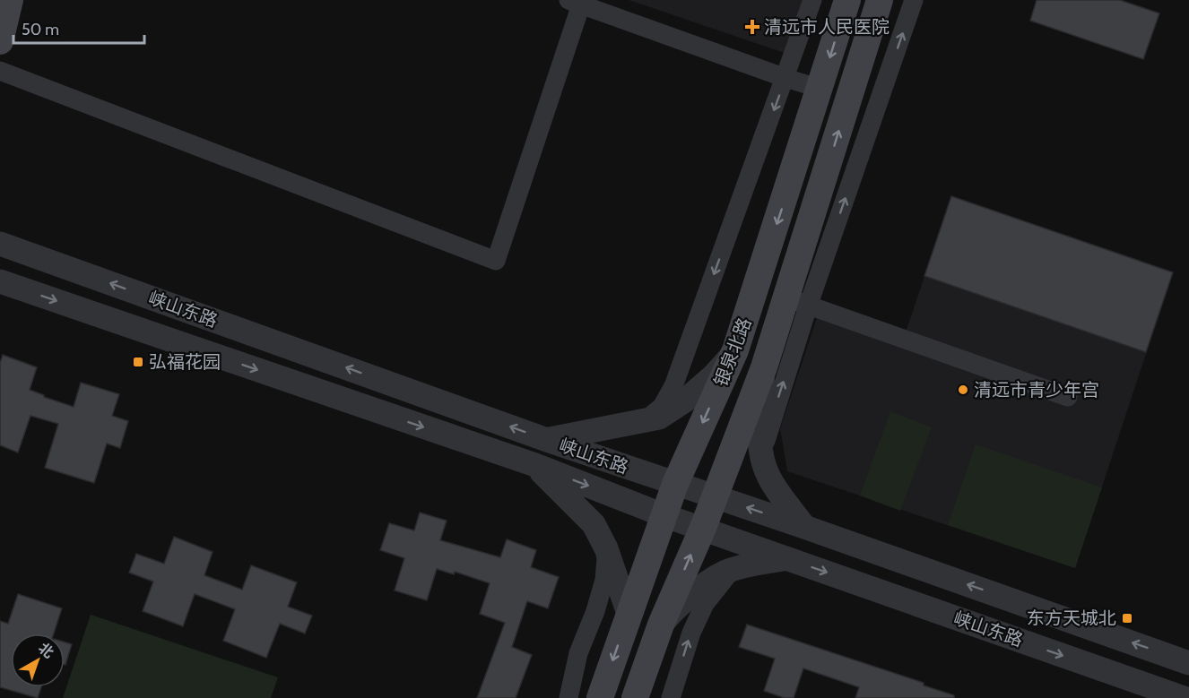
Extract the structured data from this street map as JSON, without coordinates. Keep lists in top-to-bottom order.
{
  "streets": {
    "main road": ["银泉北路"],
    "street": ["峡山东路"]
  },
  "crossings": [
    ["峡山东路", "银泉北路"]
  ],
  "places": {
    "health": ["清远市人民医院"],
    "transit": ["弘福花园", "东方天城北"],
    "other": ["清远市青少年宫"]
  },
  "scale_bar": "50 m",
  "north": "top right"
}
